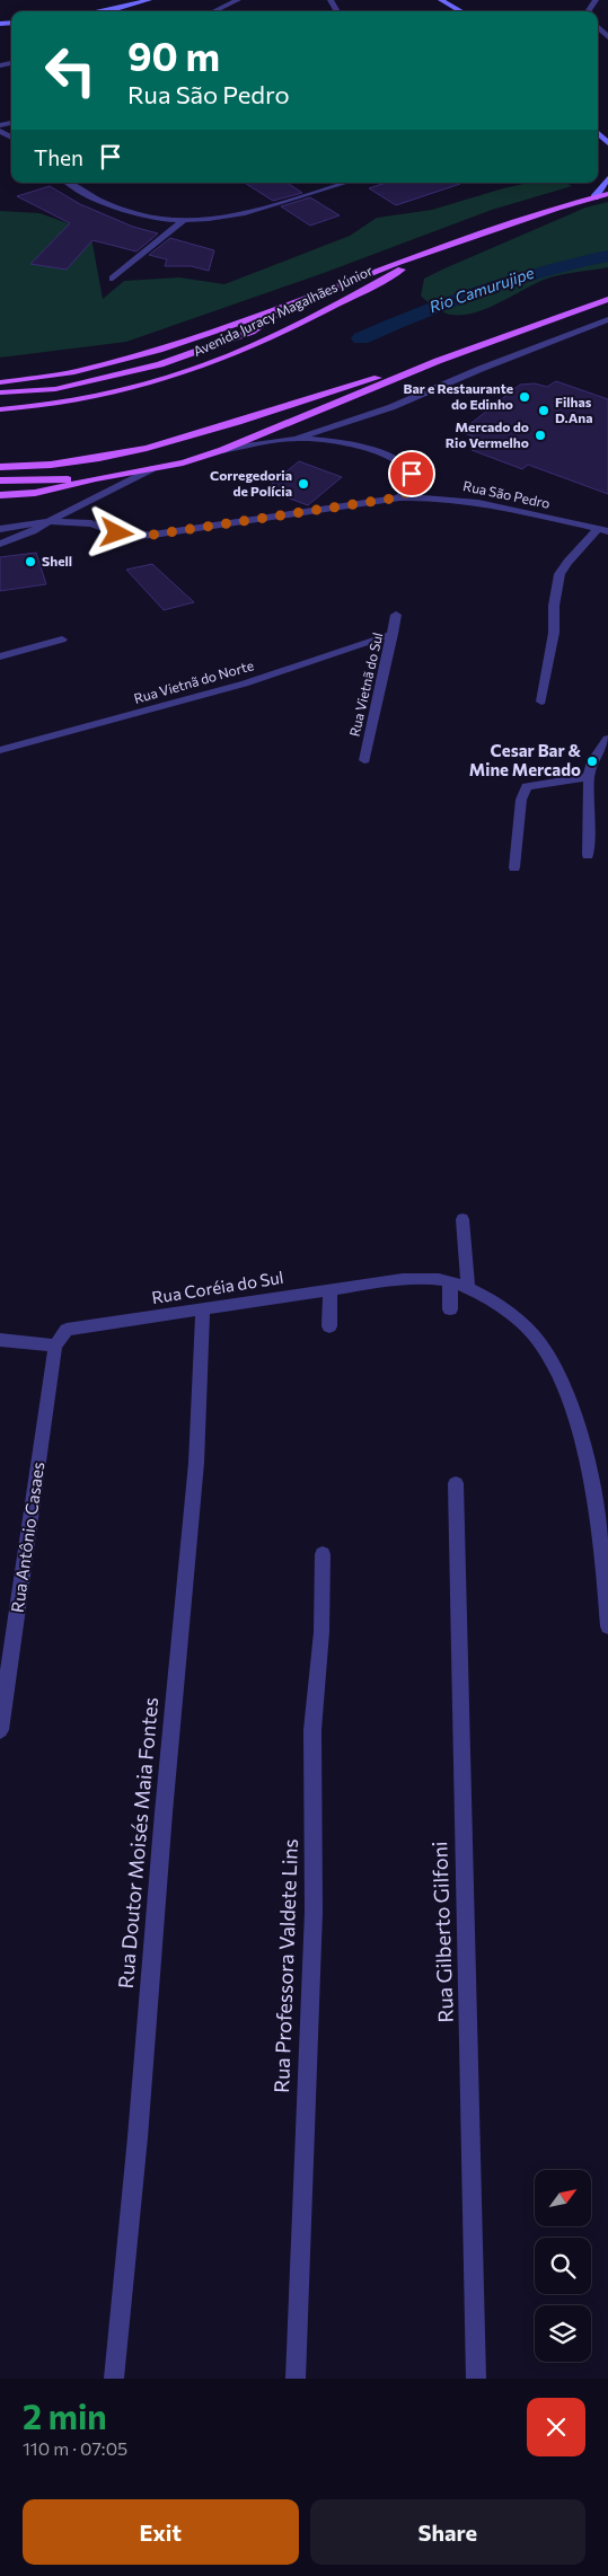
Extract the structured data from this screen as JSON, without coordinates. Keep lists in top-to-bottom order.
{
  "streets": {
    "main road": ["Avenida Juracy Magalhães Júnior"],
    "street": [
      "Rua São Pedro",
      "Rua Vietnã do Norte",
      "Rua Vietnã do Sul",
      "Rua Coréia do Sul",
      "Rua Antônio Casaes",
      "Rua Doutor Moisés Maia Fontes",
      "Rua Gilberto Gilfoni",
      "Rua Professora Valdete Lins"
    ]
  },
  "crossings": [
    ["Rua Vietnã do Norte", "Rua Vietnã do Sul"],
    ["Rua Coréia do Sul", "Rua Antônio Casaes"],
    ["Rua Coréia do Sul", "Rua Doutor Moisés Maia Fontes"]
  ],
  "water": ["Rio Camurujipe"],
  "places": [
    "Bar e Restaurante do Edinho",
    "Filhas D.Ana",
    "Mercado do Rio Vermelho",
    "Corregedoria de Polícia",
    "Shell",
    "Cesar Bar & Mine Mercado"
  ],
  "north": "top right",
  "page": {
    "turn": ["90 m", "Rua São Pedro"],
    "then": "Then",
    "heading": ["2 min", "110 m · 07:05"],
    "buttons": ["Exit", "Share"]
  }
}
